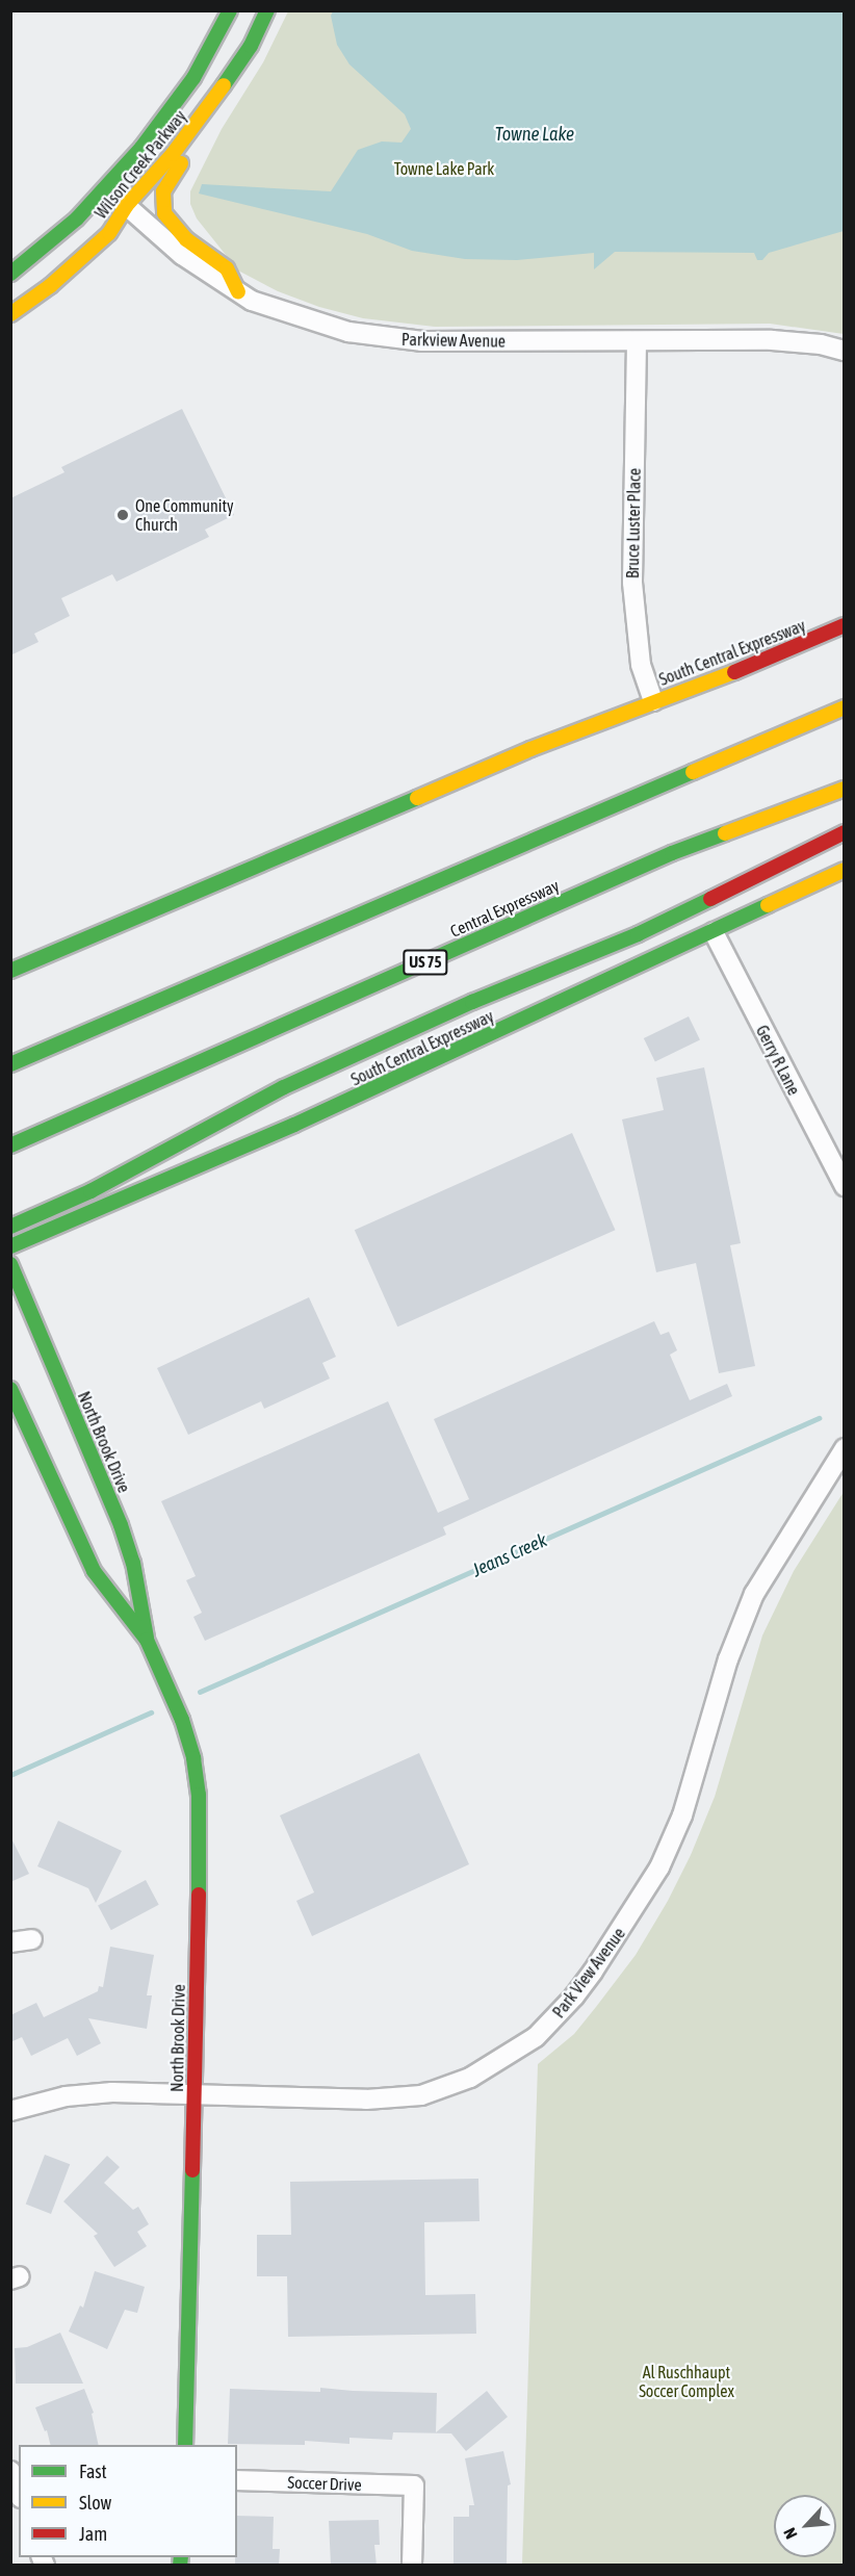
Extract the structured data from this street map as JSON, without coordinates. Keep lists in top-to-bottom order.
{
  "streets": {
    "main road": [
      "Wilson Creek Parkway",
      "South Central Expressway",
      "Central Expressway",
      "US 75",
      "North Brook Drive"
    ],
    "street": [
      "Parkview Avenue",
      "Bruce Luster Place",
      "Gerry R Lane",
      "Park View Avenue",
      "Soccer Drive"
    ]
  },
  "crossings": [
    ["Wilson Creek Parkway", "Parkview Avenue"],
    ["Parkview Avenue", "Bruce Luster Place"],
    ["Bruce Luster Place", "South Central Expressway"],
    ["South Central Expressway", "Gerry R Lane"],
    ["North Brook Drive", "Park View Avenue"]
  ],
  "water": ["Towne Lake", "Jeans Creek"],
  "parks": ["Towne Lake Park", "Al Ruschhaupt Soccer Complex"],
  "places": ["One Community Church"],
  "legend": ["Fast", "Slow", "Jam"],
  "north": "bottom left"
}
